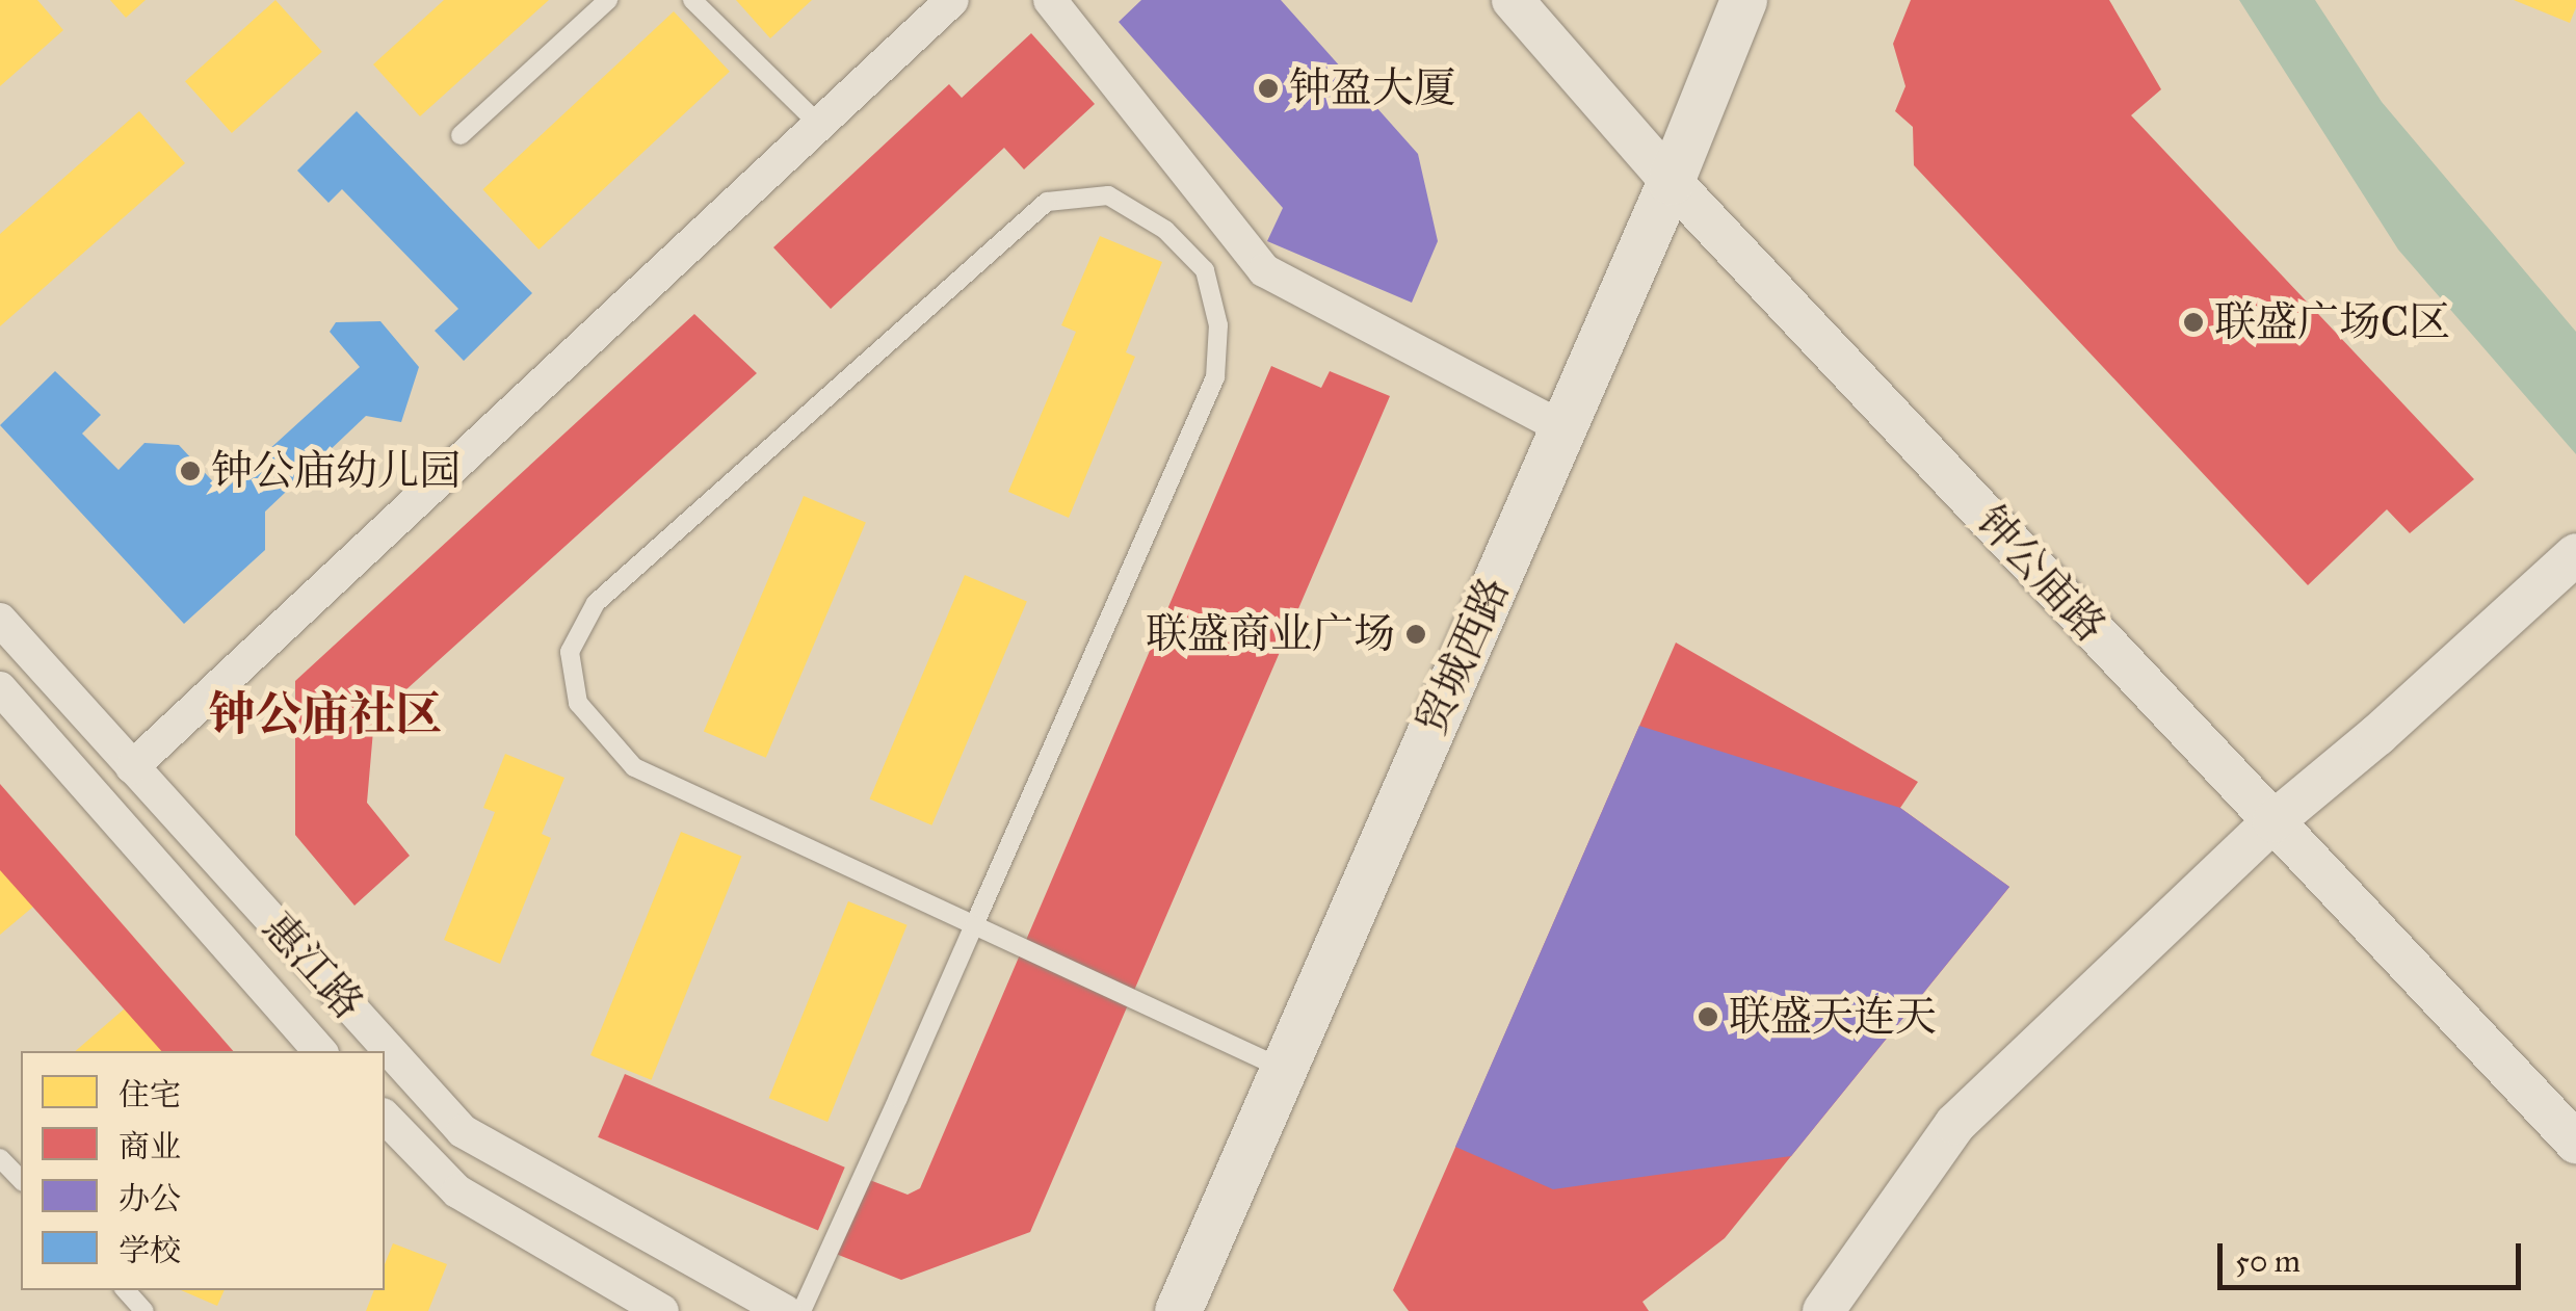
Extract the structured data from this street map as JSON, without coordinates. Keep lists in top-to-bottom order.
{
  "streets": {
    "main road": ["贸城西路"],
    "street": ["钟公庙路", "惠江路"]
  },
  "crossings": [
    ["钟公庙路", "贸城西路"]
  ],
  "districts": ["钟公庙社区"],
  "places": [
    "钟盈大厦",
    "联盛广场C区",
    "钟公庙幼儿园",
    "联盛商业广场",
    "联盛天连天"
  ],
  "legend": [
    "住宅",
    "商业",
    "办公",
    "学校"
  ],
  "scale_bar": "50 m"
}
